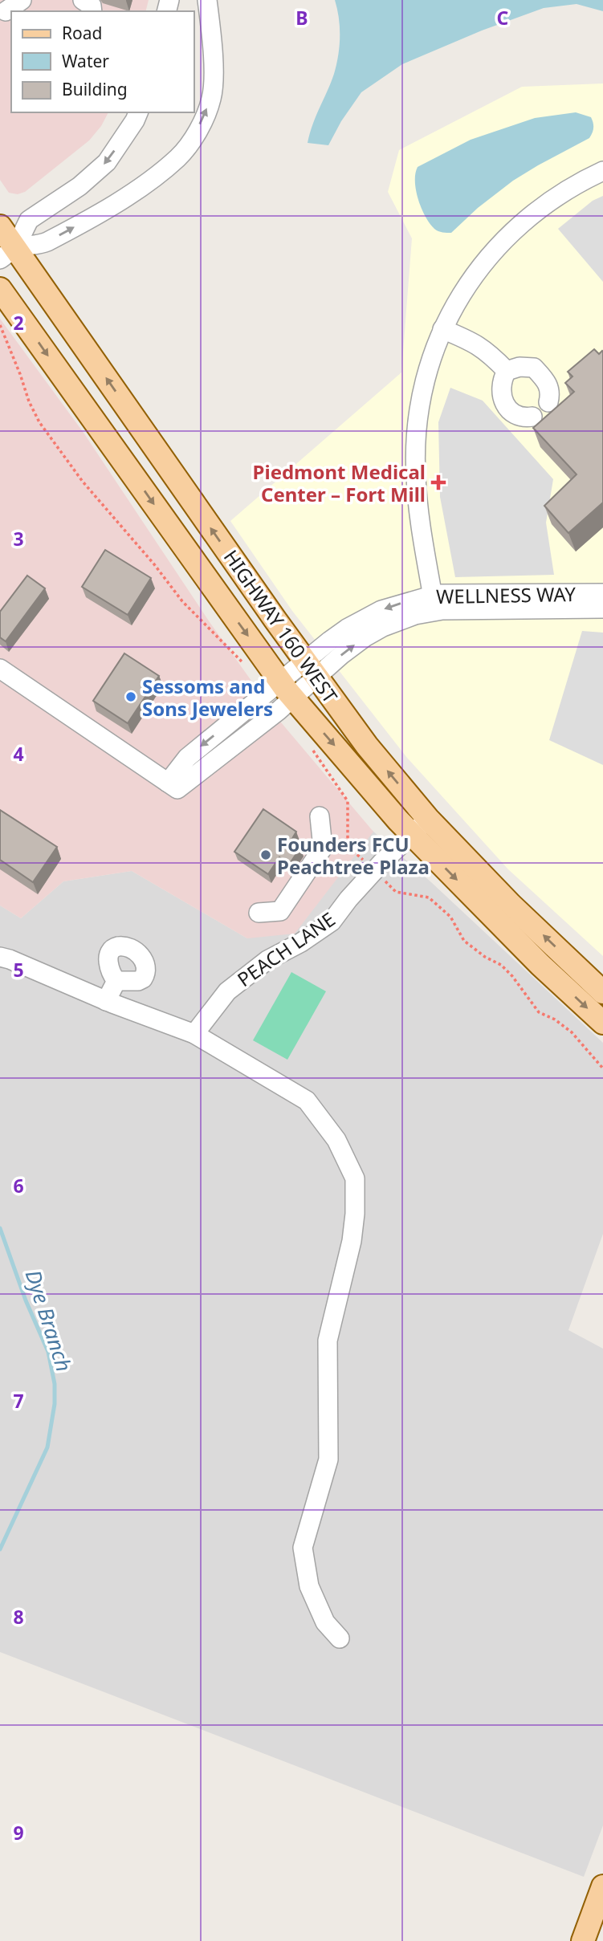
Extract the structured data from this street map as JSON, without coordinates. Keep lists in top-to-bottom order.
{
  "streets": {
    "main road": ["HIGHWAY 160 WEST"],
    "street": ["WELLNESS WAY", "PEACH LANE"]
  },
  "crossings": [
    ["WELLNESS WAY", "HIGHWAY 160 WEST"],
    ["HIGHWAY 160 WEST", "PEACH LANE"]
  ],
  "water": ["Dye Branch"],
  "places": {
    "health": ["Piedmont Medical Center – Fort Mill"],
    "other": ["Sessoms and Sons Jewelers", "Founders FCU Peachtree Plaza"]
  },
  "legend": ["Road", "Water", "Building"],
  "grid": {
    "columns": ["B", "C"],
    "rows": [
      "2",
      "3",
      "4",
      "5",
      "6",
      "7",
      "8",
      "9"
    ]
  }
}
